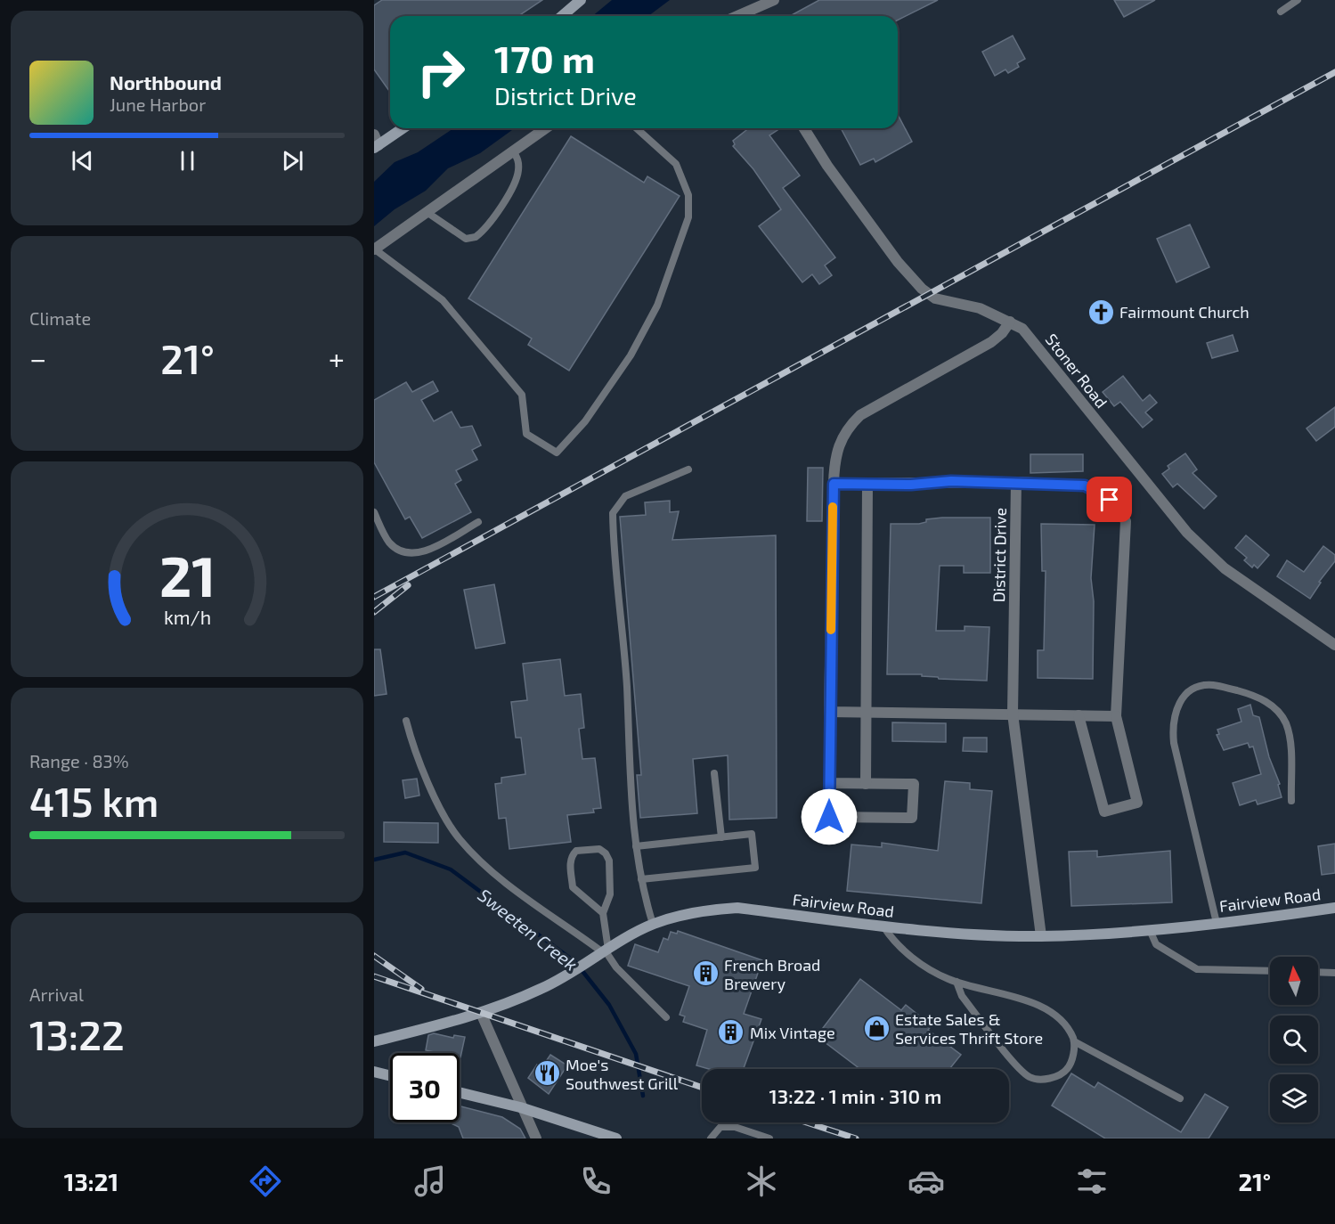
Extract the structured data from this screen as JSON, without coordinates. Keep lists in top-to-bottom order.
{
  "streets": {
    "main road": ["Fairview Road"],
    "street": ["Stoner Road", "District Drive"]
  },
  "crossings": [
    ["District Drive", "Fairview Road"]
  ],
  "water": ["Sweeten Creek"],
  "places": {
    "church": ["Fairmount Church"],
    "building": ["French Broad Brewery", "Mix Vintage"],
    "shop": ["Estate Sales & Services Thrift Store"],
    "restaurant": ["Moe's Southwest Grill"]
  },
  "north": "top",
  "page": {
    "turn": ["170 m", "District Drive"],
    "song": ["Northbound", "June Harbor"],
    "tile": [
      "Climate",
      ["Range · 83%", "415 km"],
      ["Arrival", "13:22"]
    ],
    "heat": ["−", "21°", "+"],
    "limit": "30",
    "trip": "13:22 · 1 min · 310 m",
    "tabs": ["13:21", "21°"],
    "gauge": ["21", "km/h"]
  }
}
